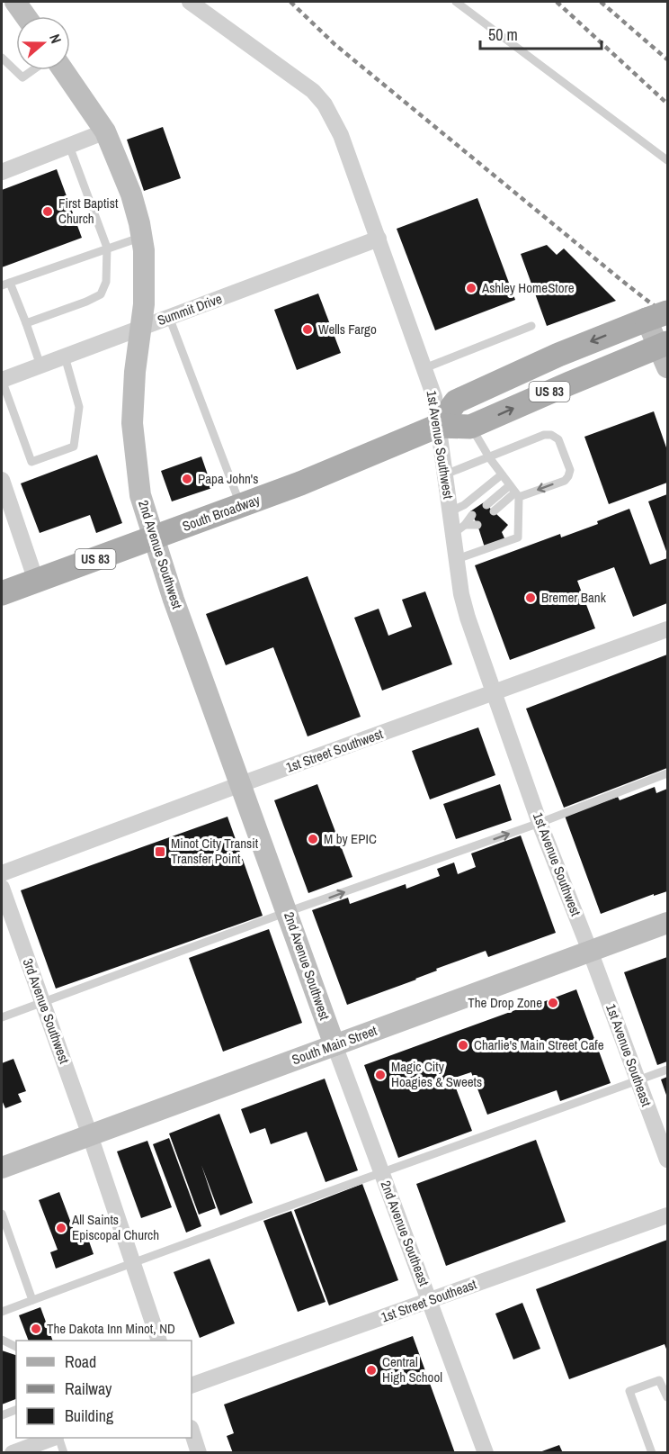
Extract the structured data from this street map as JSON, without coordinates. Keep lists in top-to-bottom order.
{
  "streets": {
    "main road": ["US 83", "South Broadway"],
    "street": [
      "Summit Drive",
      "1st Avenue Southwest",
      "2nd Avenue Southwest",
      "1st Street Southwest",
      "3rd Avenue Southwest",
      "South Main Street",
      "1st Avenue Southeast",
      "2nd Avenue Southeast",
      "1st Street Southeast"
    ]
  },
  "crossings": [
    ["Summit Drive", "1st Avenue Southwest"],
    ["Summit Drive", "2nd Avenue Southwest"],
    ["1st Avenue Southwest", "South Broadway"],
    ["1st Avenue Southwest", "1st Street Southwest"],
    ["1st Avenue Southwest", "South Main Street"],
    ["1st Avenue Southwest", "1st Avenue Southeast"],
    ["South Broadway", "2nd Avenue Southwest"],
    ["2nd Avenue Southwest", "1st Street Southwest"],
    ["2nd Avenue Southwest", "South Main Street"],
    ["2nd Avenue Southwest", "2nd Avenue Southeast"],
    ["3rd Avenue Southwest", "South Main Street"],
    ["South Main Street", "1st Avenue Southeast"],
    ["South Main Street", "2nd Avenue Southeast"],
    ["2nd Avenue Southeast", "1st Street Southeast"]
  ],
  "places": {
    "other": [
      "First Baptist Church",
      "Ashley HomeStore",
      "Wells Fargo",
      "Papa John's",
      "Bremer Bank",
      "M by EPIC",
      "The Drop Zone",
      "Charlie's Main Street Cafe",
      "Magic City Hoagies & Sweets",
      "All Saints Episcopal Church",
      "The Dakota Inn Minot, ND",
      "Central High School"
    ],
    "transit": ["Minot City Transit Transfer Point"]
  },
  "legend": ["Road", "Railway", "Building"],
  "scale_bar": "50 m",
  "north": "right"
}
